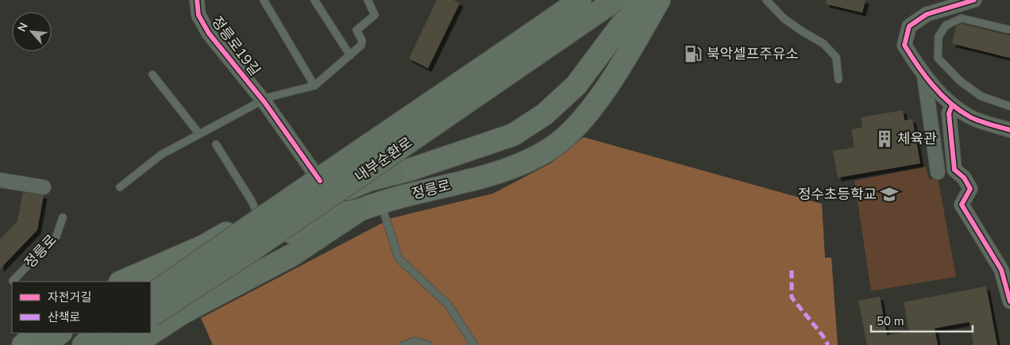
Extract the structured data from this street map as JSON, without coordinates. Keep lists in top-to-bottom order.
{
  "streets": {
    "highway": ["내부순환로"],
    "main road": ["정릉로"],
    "street": ["정릉로19길"]
  },
  "crossings": [
    ["정릉로19길", "정릉로"]
  ],
  "places": {
    "fuel station": ["북악셀프주유소"],
    "building": ["체육관"],
    "school or university": ["정수초등학교"]
  },
  "legend": ["자전거길", "산책로"],
  "scale_bar": "50 m",
  "north": "top left"
}
